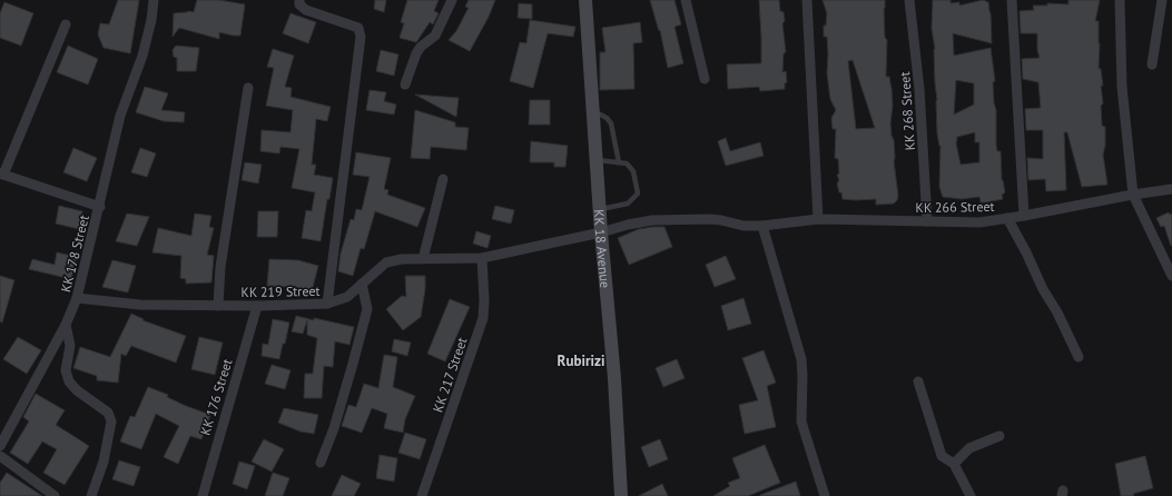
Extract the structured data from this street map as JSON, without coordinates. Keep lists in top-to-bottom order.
{
  "streets": {
    "main road": ["KK 18 Avenue"],
    "street": [
      "KK 268 Street",
      "KK 266 Street",
      "KK 178 Street",
      "KK 219 Street",
      "KK 217 Street",
      "KK 176 Street"
    ]
  },
  "crossings": [
    ["KK 268 Street", "KK 266 Street"],
    ["KK 266 Street", "KK 18 Avenue"],
    ["KK 266 Street", "KK 219 Street"],
    ["KK 18 Avenue", "KK 219 Street"],
    ["KK 178 Street", "KK 219 Street"],
    ["KK 219 Street", "KK 217 Street"],
    ["KK 219 Street", "KK 176 Street"]
  ],
  "districts": ["Rubirizi"]
}
